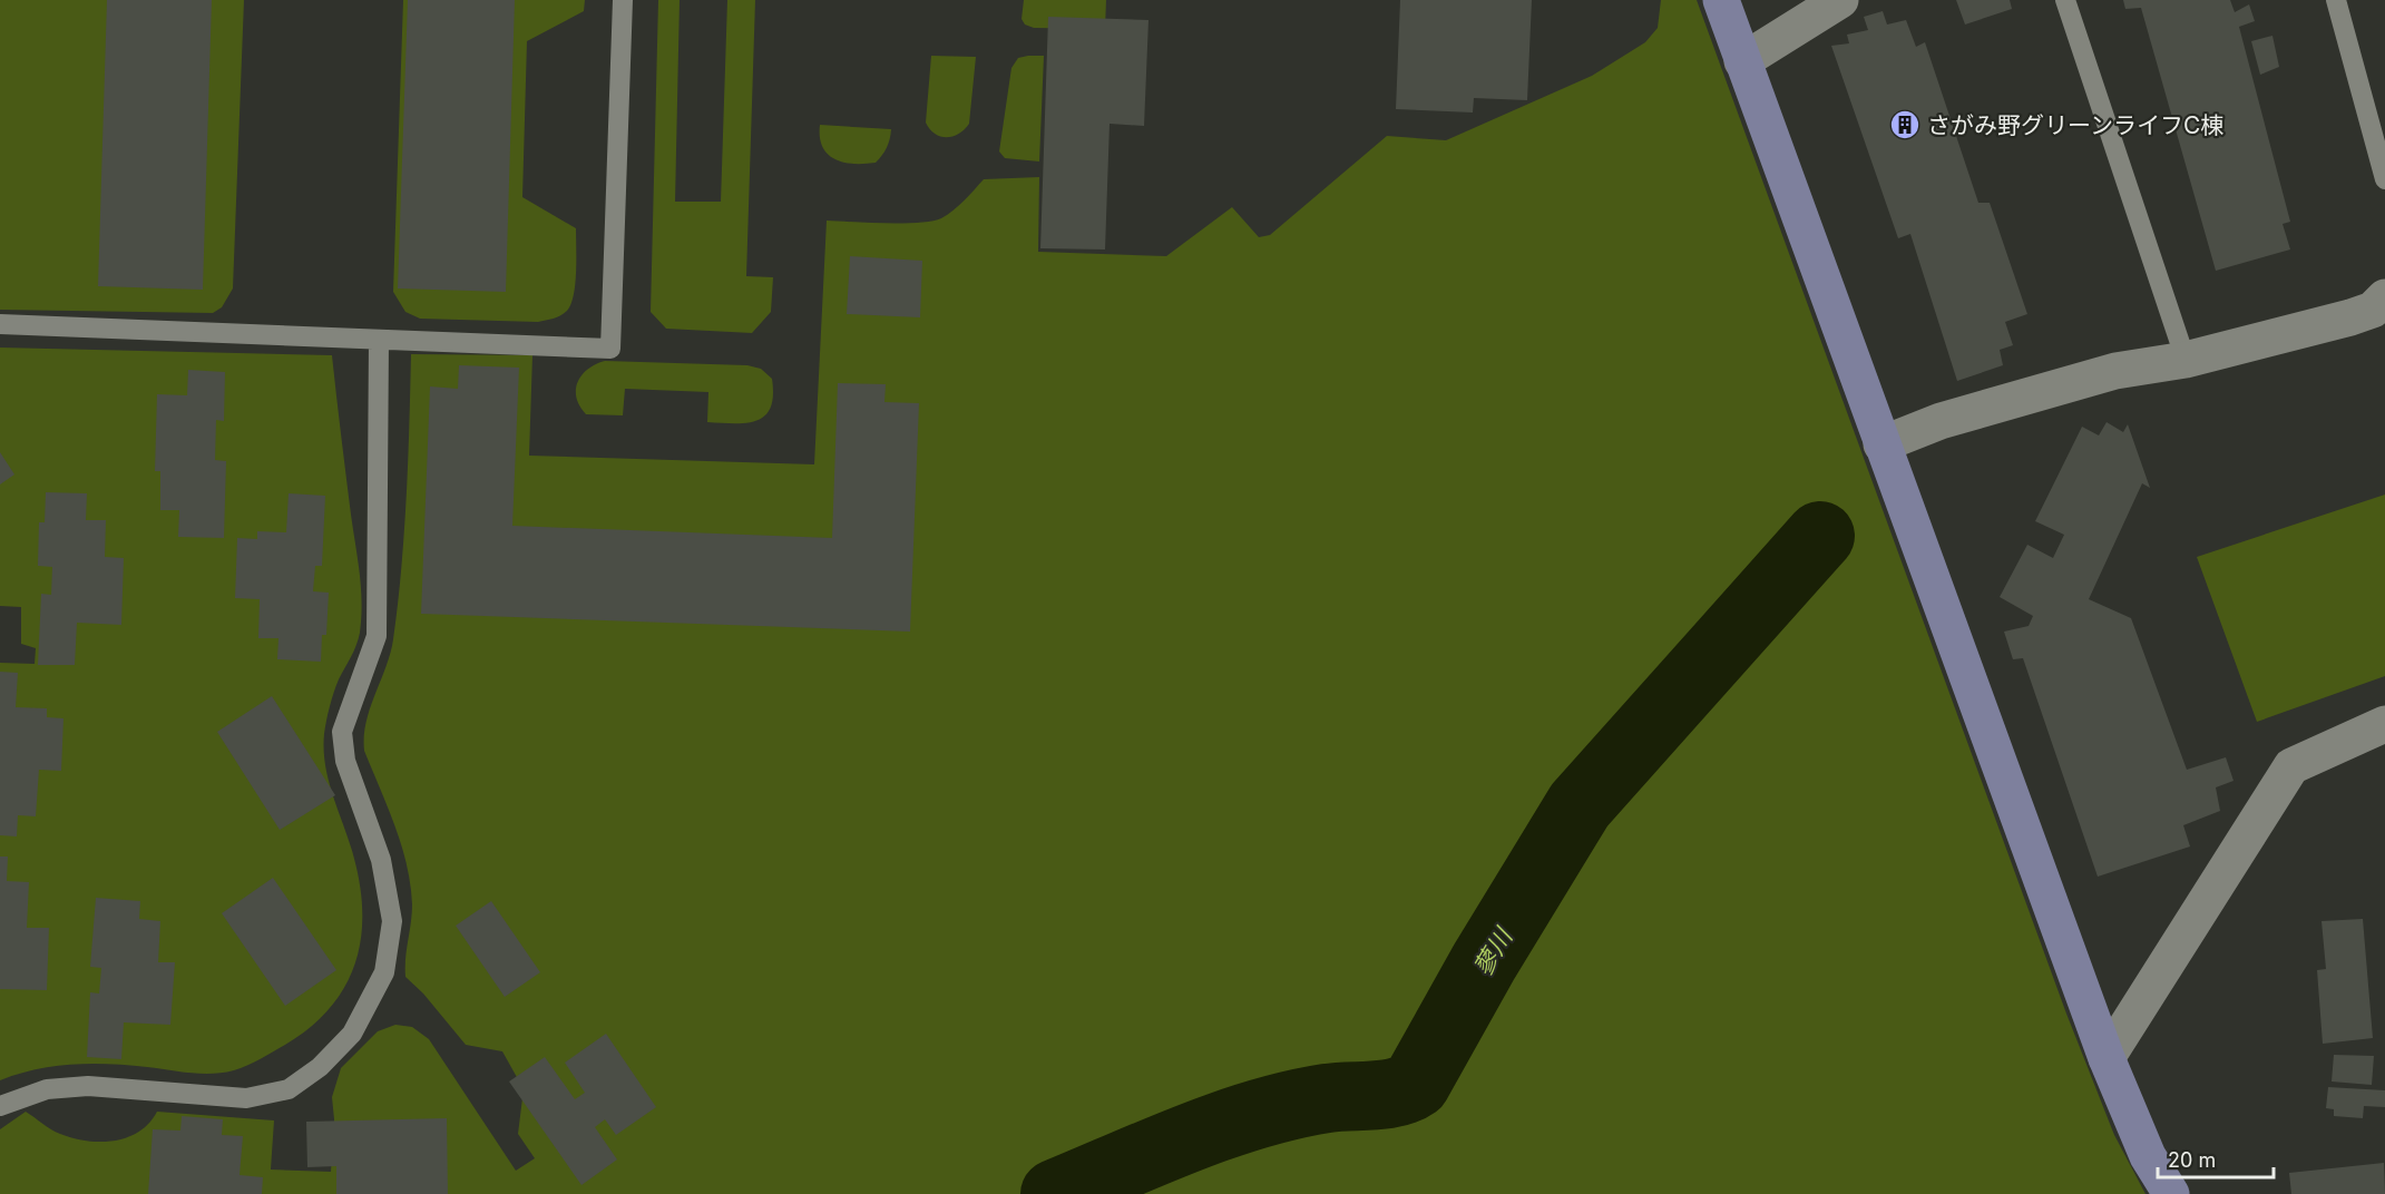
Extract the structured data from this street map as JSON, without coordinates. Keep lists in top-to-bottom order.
{
  "water": ["蓼川"],
  "places": {
    "building": ["さがみ野グリーンライフC棟"]
  },
  "scale_bar": "20 m"
}
